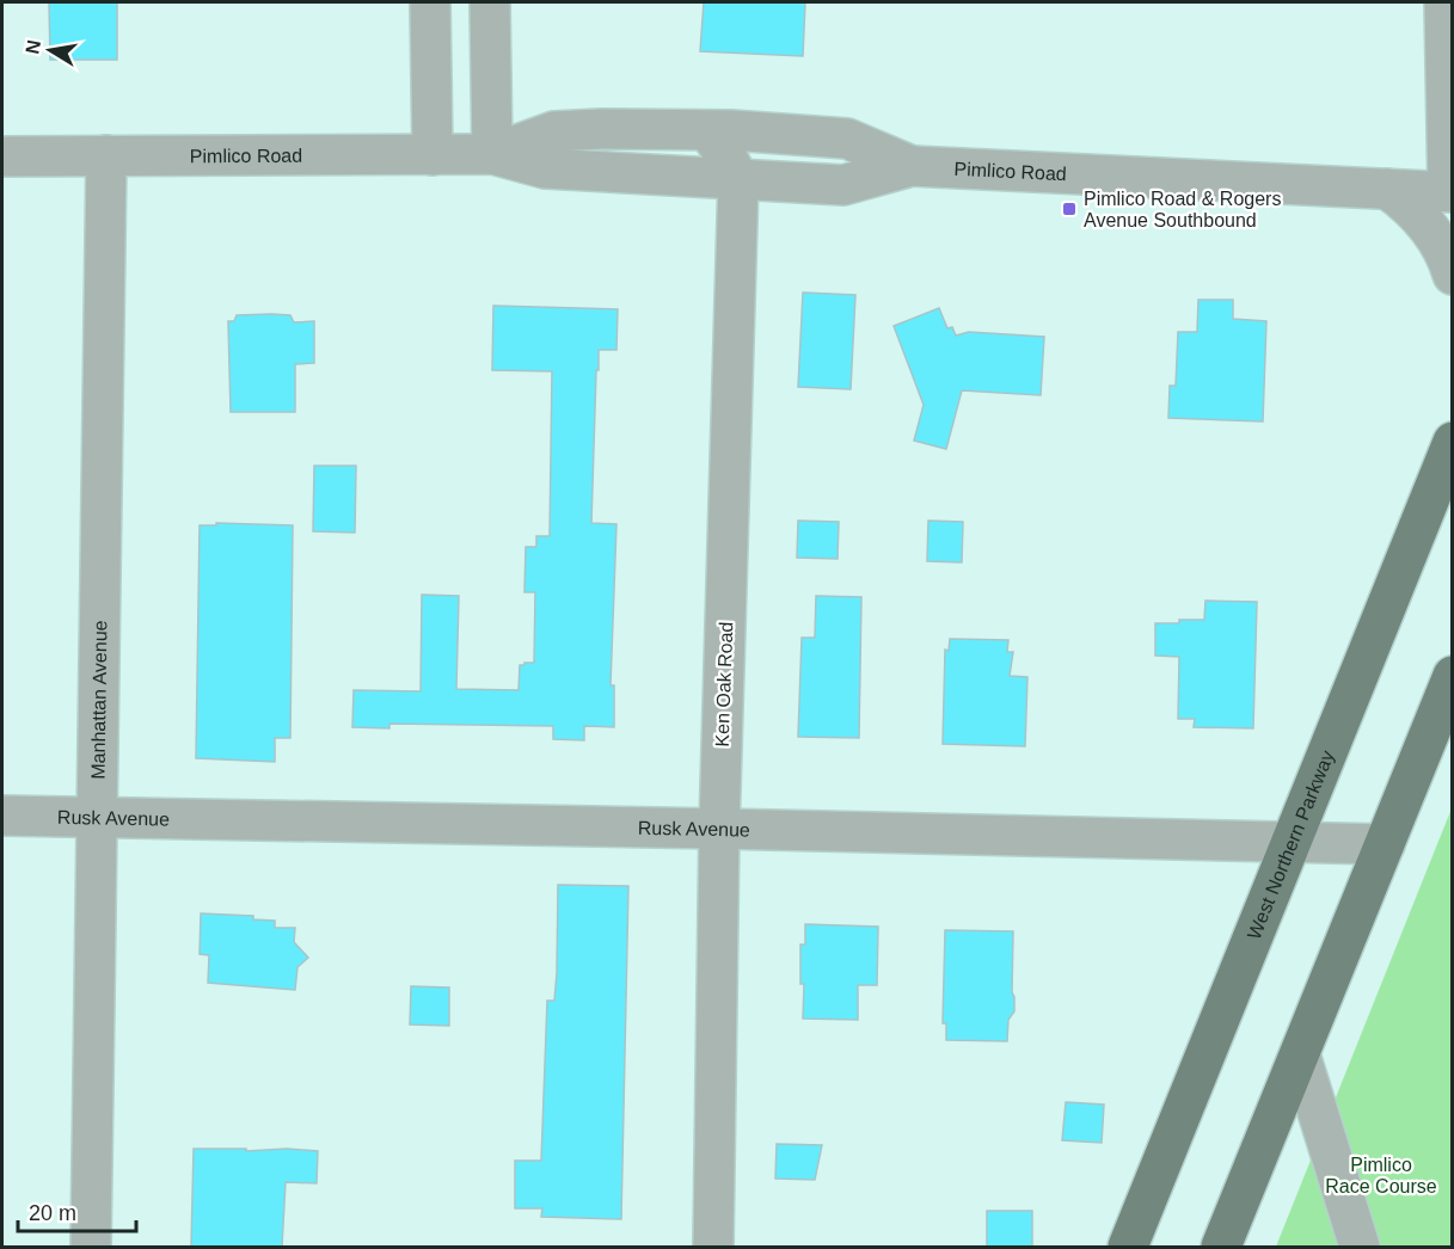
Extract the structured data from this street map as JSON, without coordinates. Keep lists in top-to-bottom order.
{
  "streets": {
    "main road": ["West Northern Parkway"],
    "street": [
      "Pimlico Road",
      "Ken Oak Road",
      "Manhattan Avenue",
      "Rusk Avenue"
    ]
  },
  "crossings": [
    ["Pimlico Road", "Ken Oak Road"],
    ["Pimlico Road", "Manhattan Avenue"],
    ["Ken Oak Road", "Rusk Avenue"],
    ["Manhattan Avenue", "Rusk Avenue"],
    ["Rusk Avenue", "West Northern Parkway"]
  ],
  "parks": ["Pimlico Race Course"],
  "places": {
    "transit": ["Pimlico Road & Rogers Avenue Southbound"]
  },
  "scale_bar": "20 m",
  "north": "left"
}
